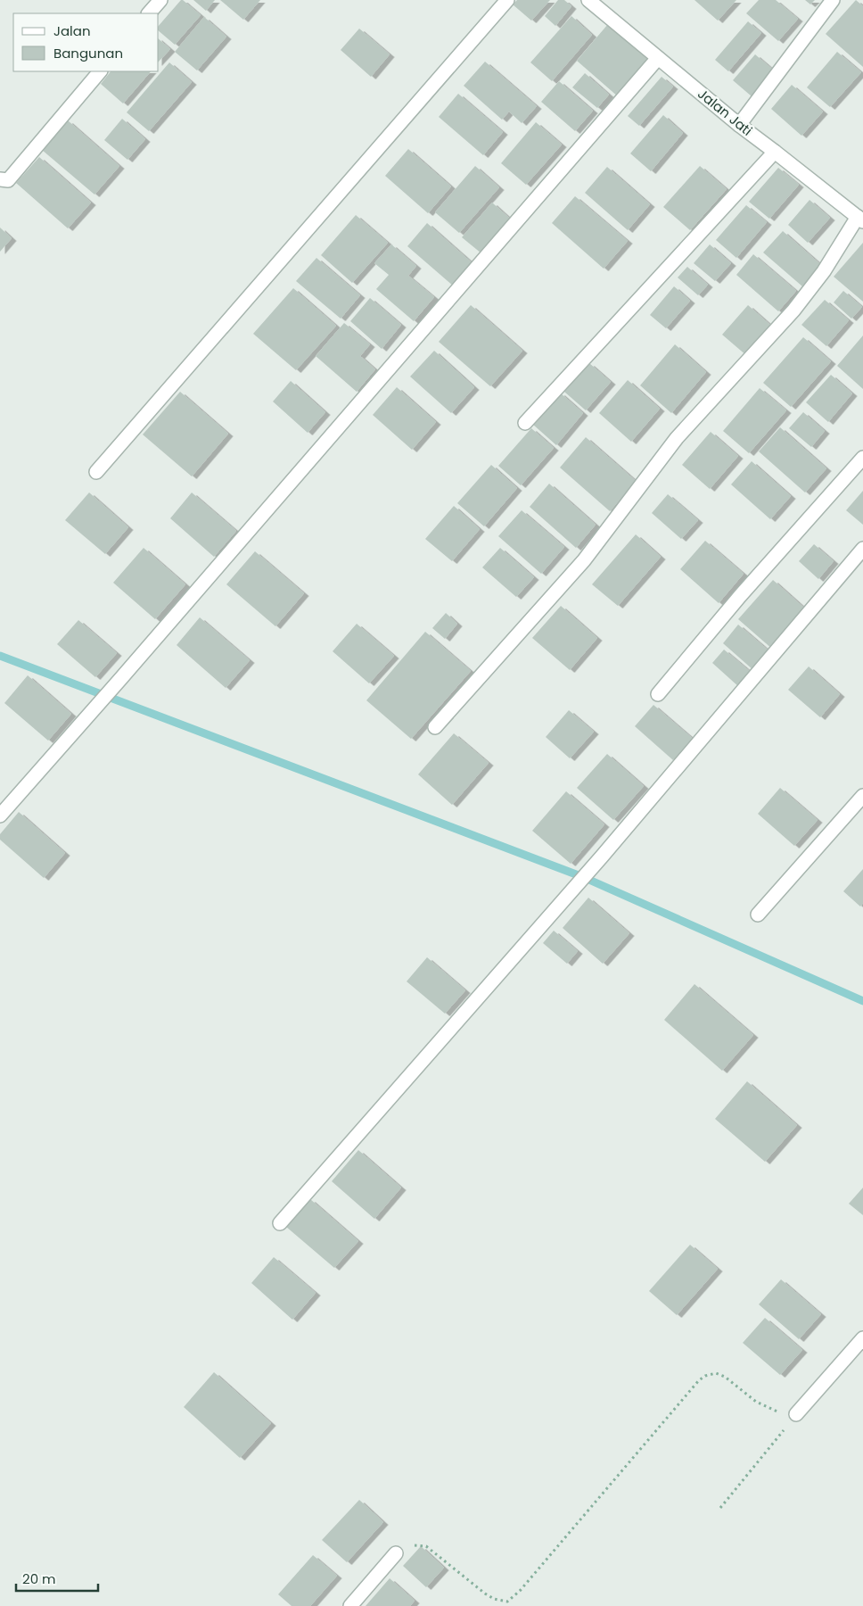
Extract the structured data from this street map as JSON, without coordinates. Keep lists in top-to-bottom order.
{
  "streets": {
    "street": ["Jalan Jati"]
  },
  "legend": ["Jalan", "Bangunan"],
  "scale_bar": "20 m"
}
